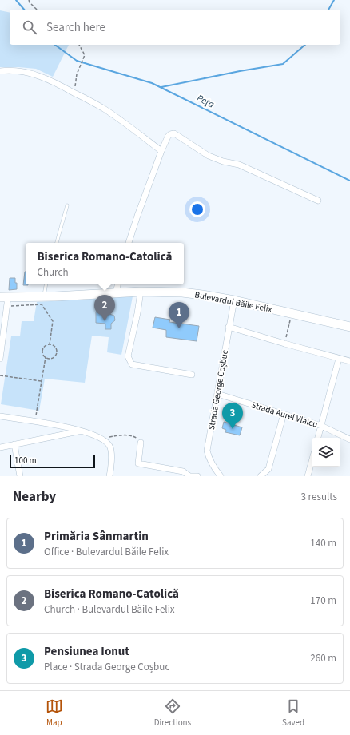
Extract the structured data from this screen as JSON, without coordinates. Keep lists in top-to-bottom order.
{
  "streets": {
    "main road": ["Bulevardul Băile Felix"],
    "street": ["Strada George Coșbuc", "Strada Aurel Vlaicu"]
  },
  "crossings": [
    ["Bulevardul Băile Felix", "Strada George Coșbuc"],
    ["Strada George Coșbuc", "Strada Aurel Vlaicu"]
  ],
  "water": ["Peța"],
  "scale_bar": "100 m",
  "page": {
    "search": "Search here",
    "popup": ["Biserica Romano-Catolică", "Church"],
    "pins": ["2", "1", "3"],
    "scale": "100 m",
    "heading": ["Nearby", "3 results"],
    "list": [
      {
        "mark": "1",
        "name": "Primăria Sânmartin",
        "note": "Office · Bulevardul Băile Felix",
        "value": "140 m"
      },
      {
        "mark": "2",
        "name": "Biserica Romano-Catolică",
        "note": "Church · Bulevardul Băile Felix",
        "value": "170 m"
      },
      {
        "mark": "3",
        "name": "Pensiunea Ionut",
        "note": "Place · Strada George Coșbuc",
        "value": "260 m"
      }
    ],
    "nav": ["Map", "Directions", "Saved"]
  }
}
